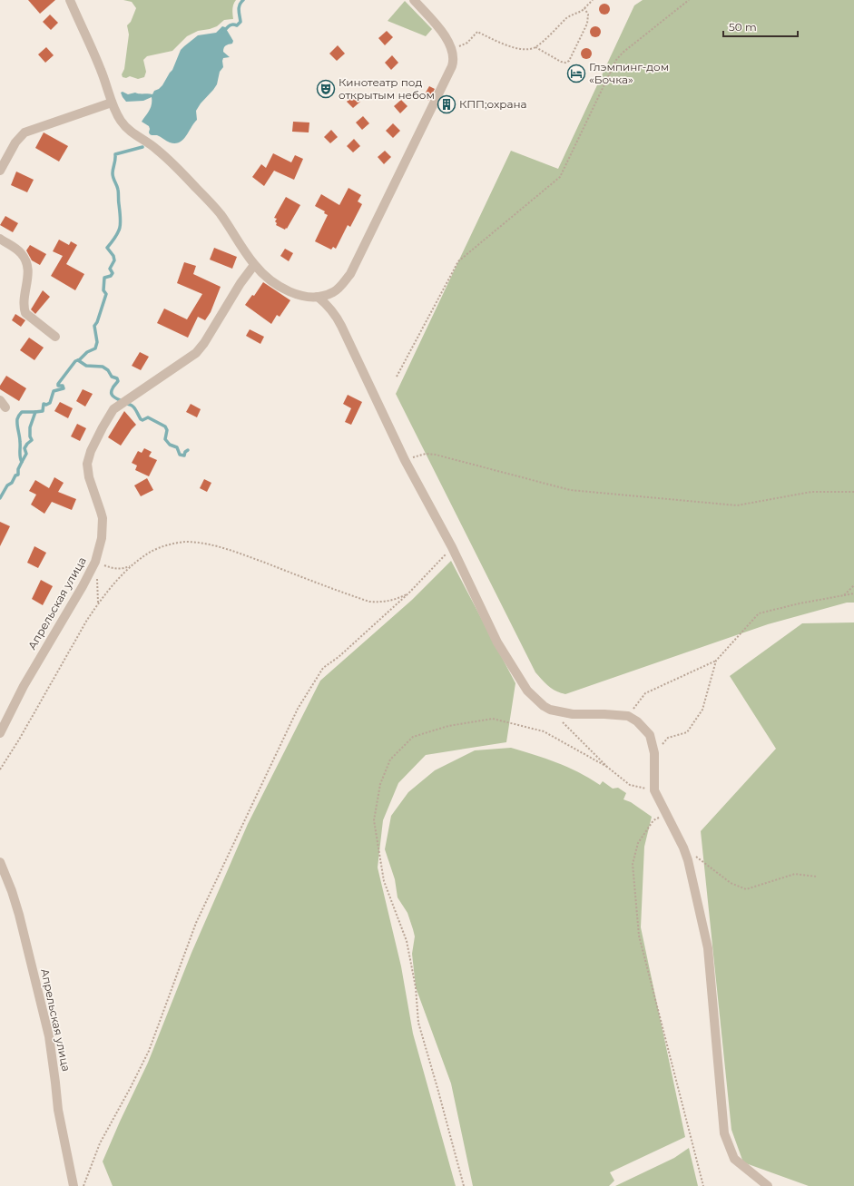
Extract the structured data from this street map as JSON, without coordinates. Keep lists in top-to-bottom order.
{
  "streets": {
    "street": ["Апрельская улица"]
  },
  "places": {
    "hotel": ["Глэмпинг-дом «Бочка»"],
    "theatre": ["Кинотеатр под открытым небом"],
    "building": ["КПП;охрана"]
  },
  "scale_bar": "50 m"
}
